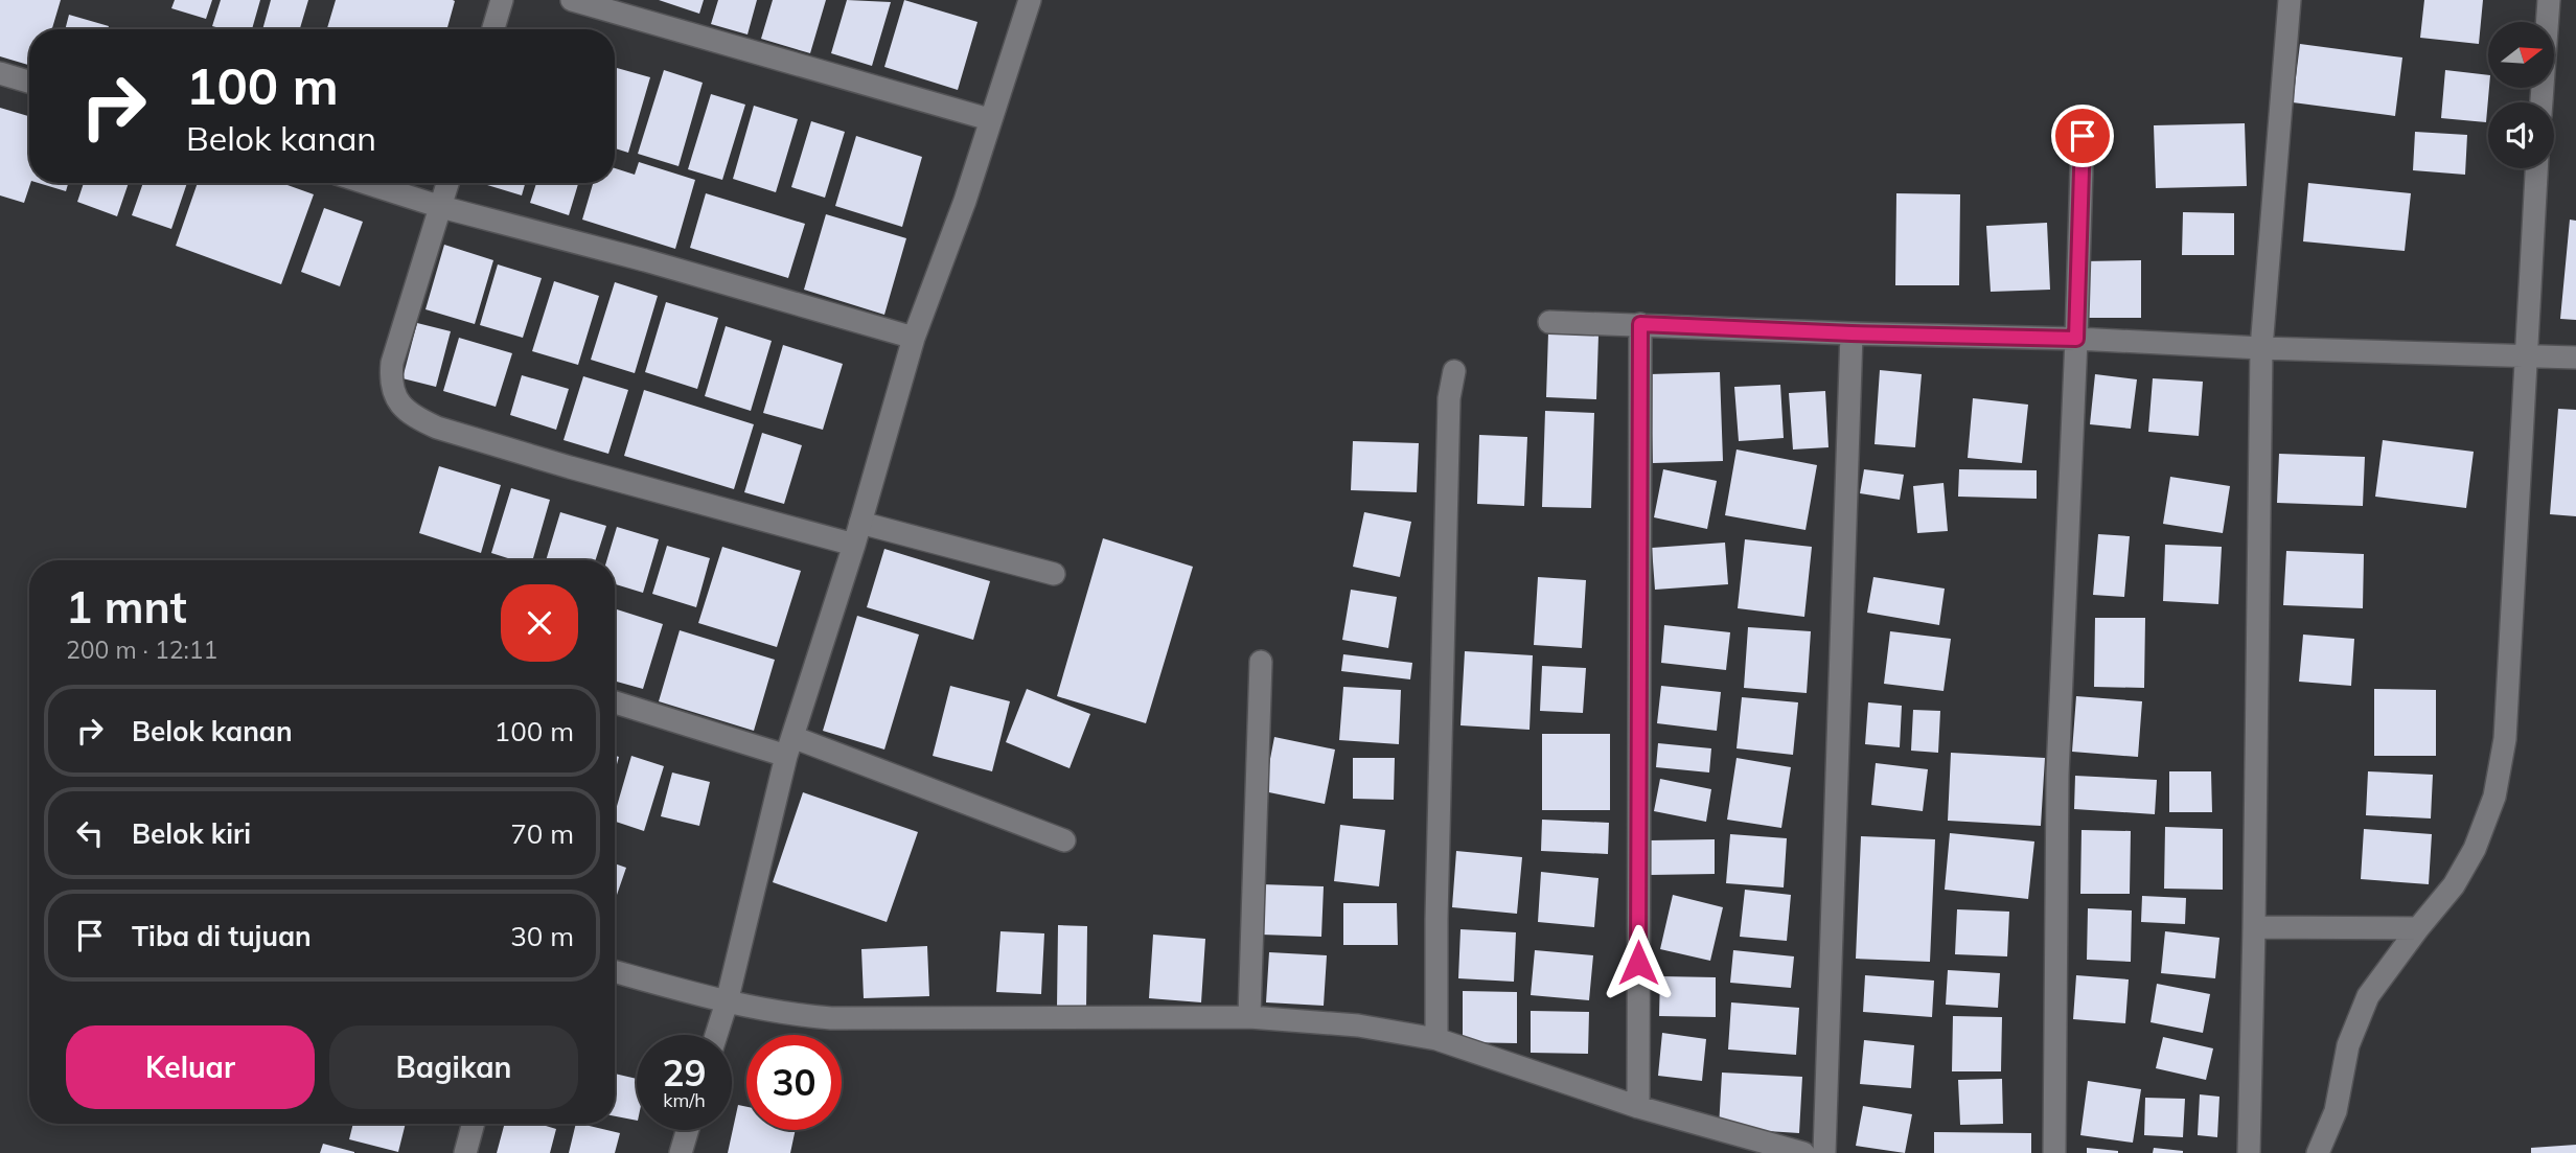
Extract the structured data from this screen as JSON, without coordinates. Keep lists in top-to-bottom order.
{
  "north": "right",
  "page": {
    "turn": ["100 m", "Belok kanan"],
    "heading": ["1 mnt", "200 m · 12:11"],
    "list": [
      {
        "name": "Belok kanan",
        "value": "100 m"
      },
      {
        "name": "Belok kiri",
        "value": "70 m"
      },
      {
        "name": "Tiba di tujuan",
        "value": "30 m"
      }
    ],
    "buttons": ["Keluar", "Bagikan"],
    "speed": "29 km/h",
    "limit": "30"
  }
}
